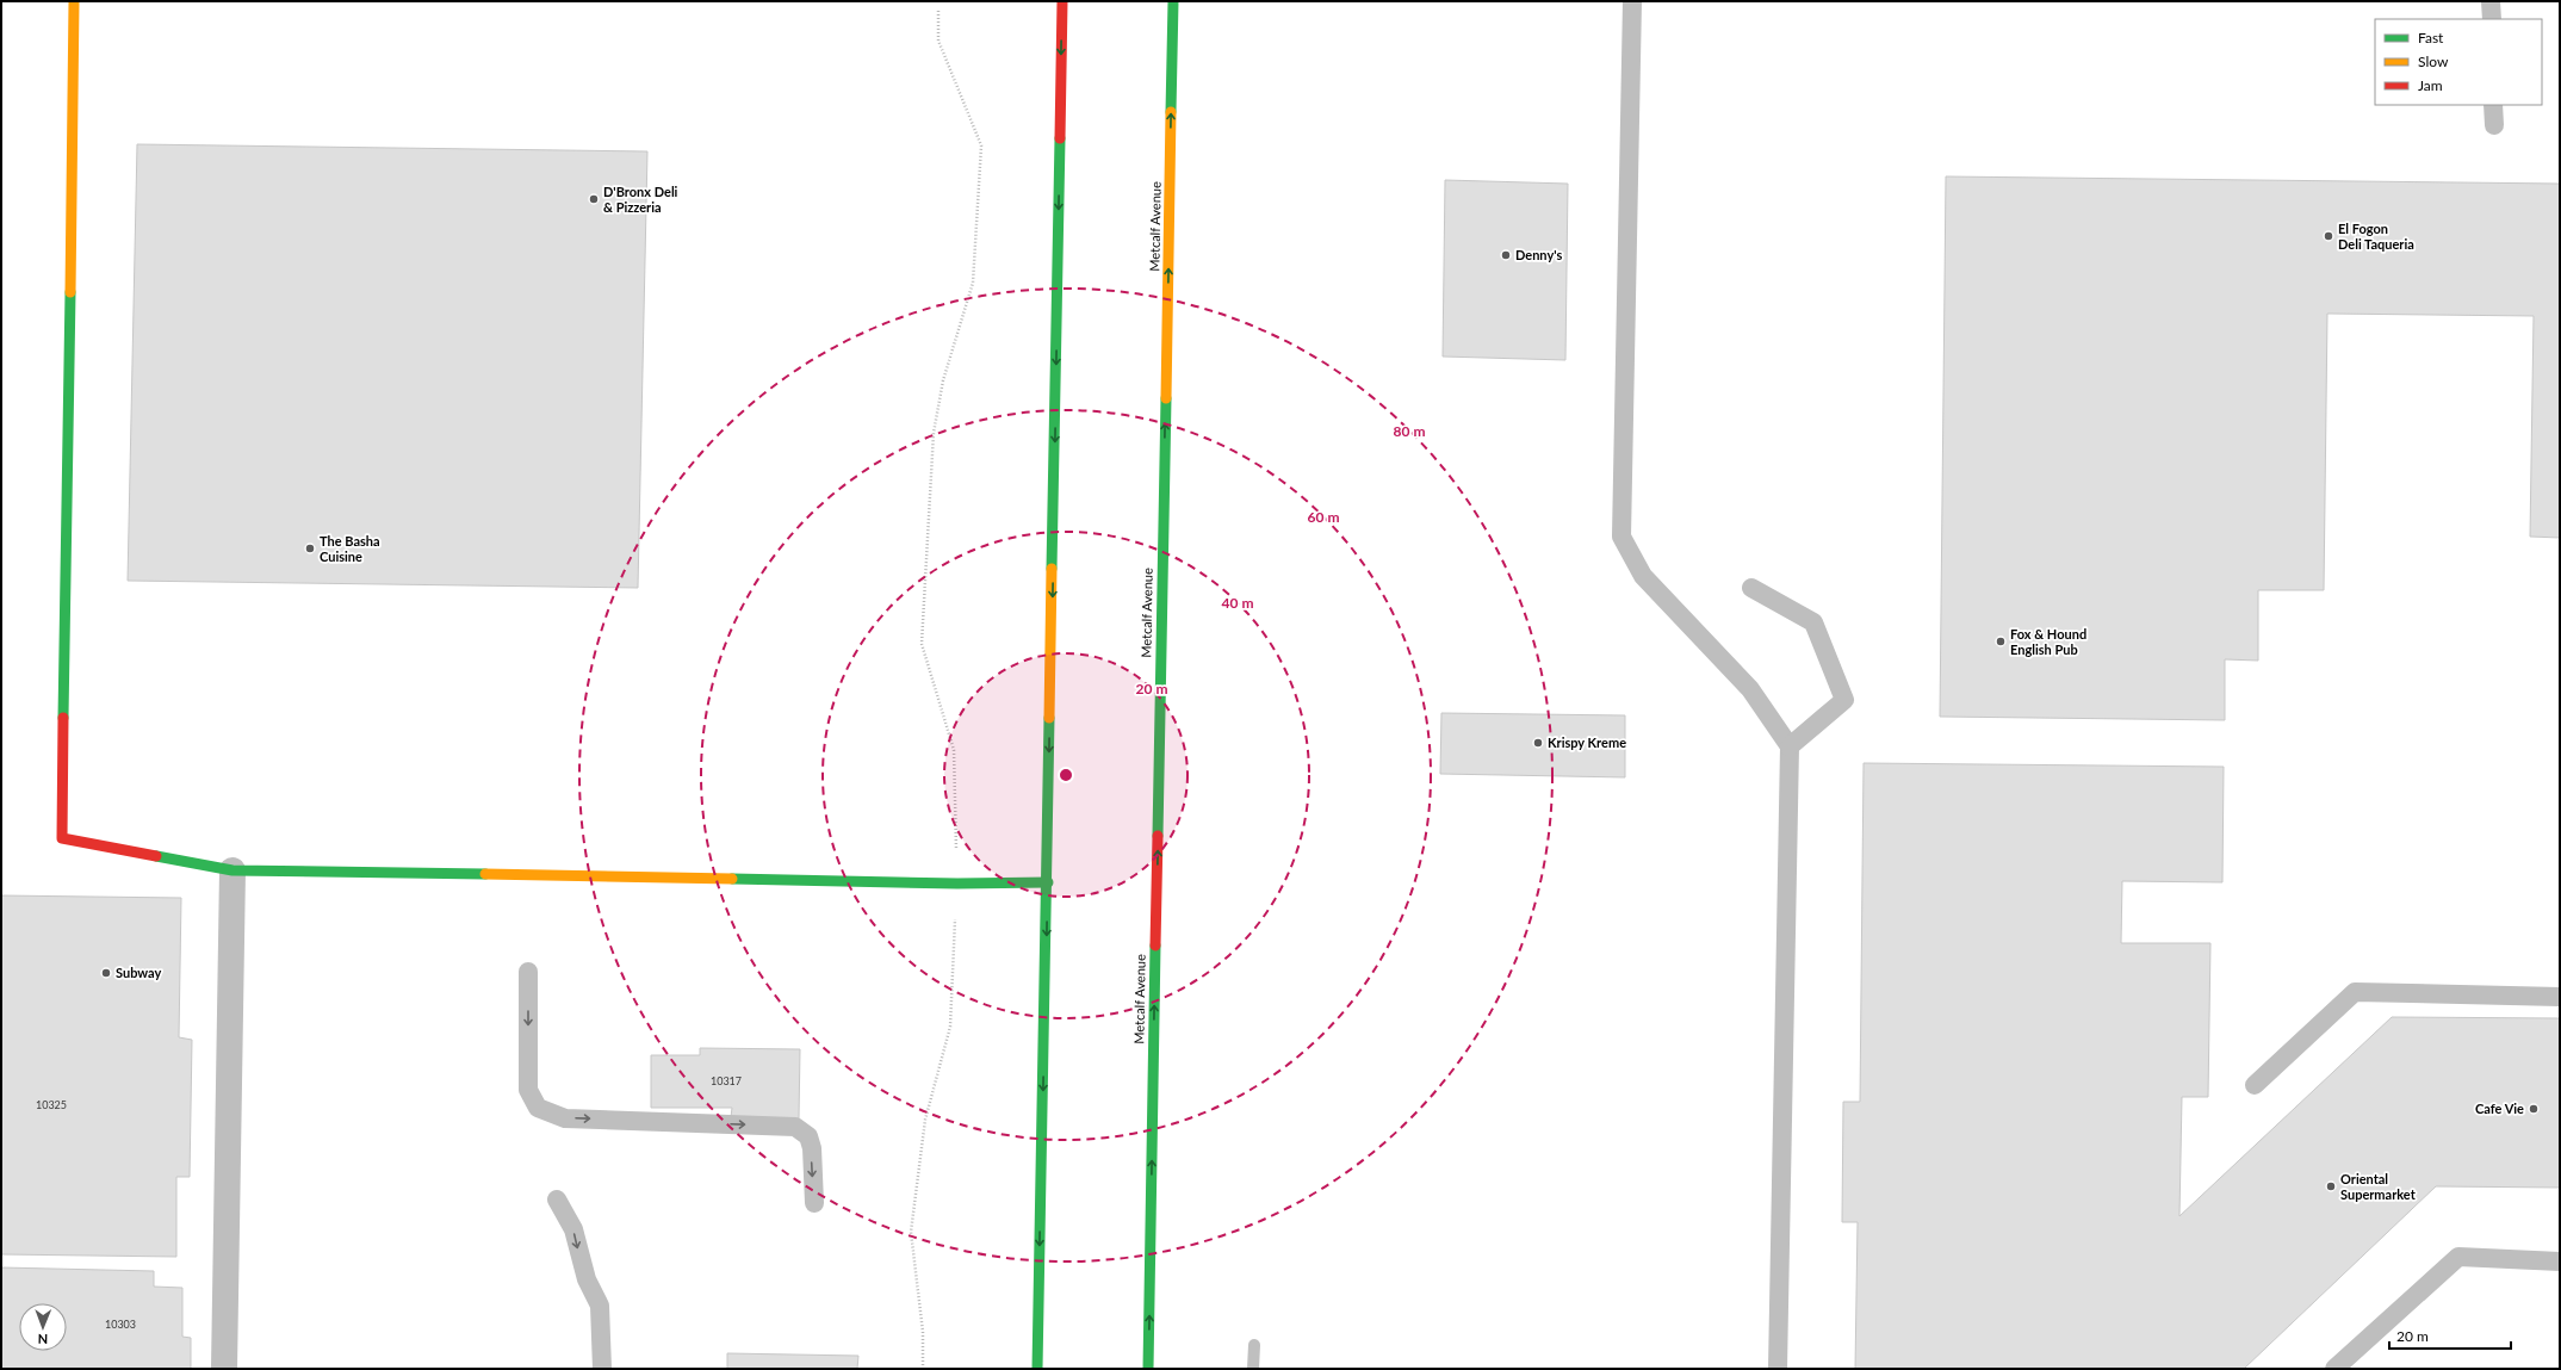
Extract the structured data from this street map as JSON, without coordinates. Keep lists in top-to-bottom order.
{
  "streets": {
    "main road": ["Metcalf Avenue"]
  },
  "one_way": ["Metcalf Avenue"],
  "places": [
    "D'Bronx Deli & Pizzeria",
    "El Fogon Deli Taqueria",
    "Denny's",
    "The Basha Cuisine",
    "Fox & Hound English Pub",
    "Krispy Kreme",
    "Subway",
    "Cafe Vie",
    "Oriental Supermarket"
  ],
  "house_numbers": ["10317", "10325", "10303"],
  "legend": ["Fast", "Slow", "Jam"],
  "scale_bar": "20 m",
  "north": "bottom",
  "rings": [
    "80 m",
    "60 m",
    "40 m",
    "20 m"
  ]
}
